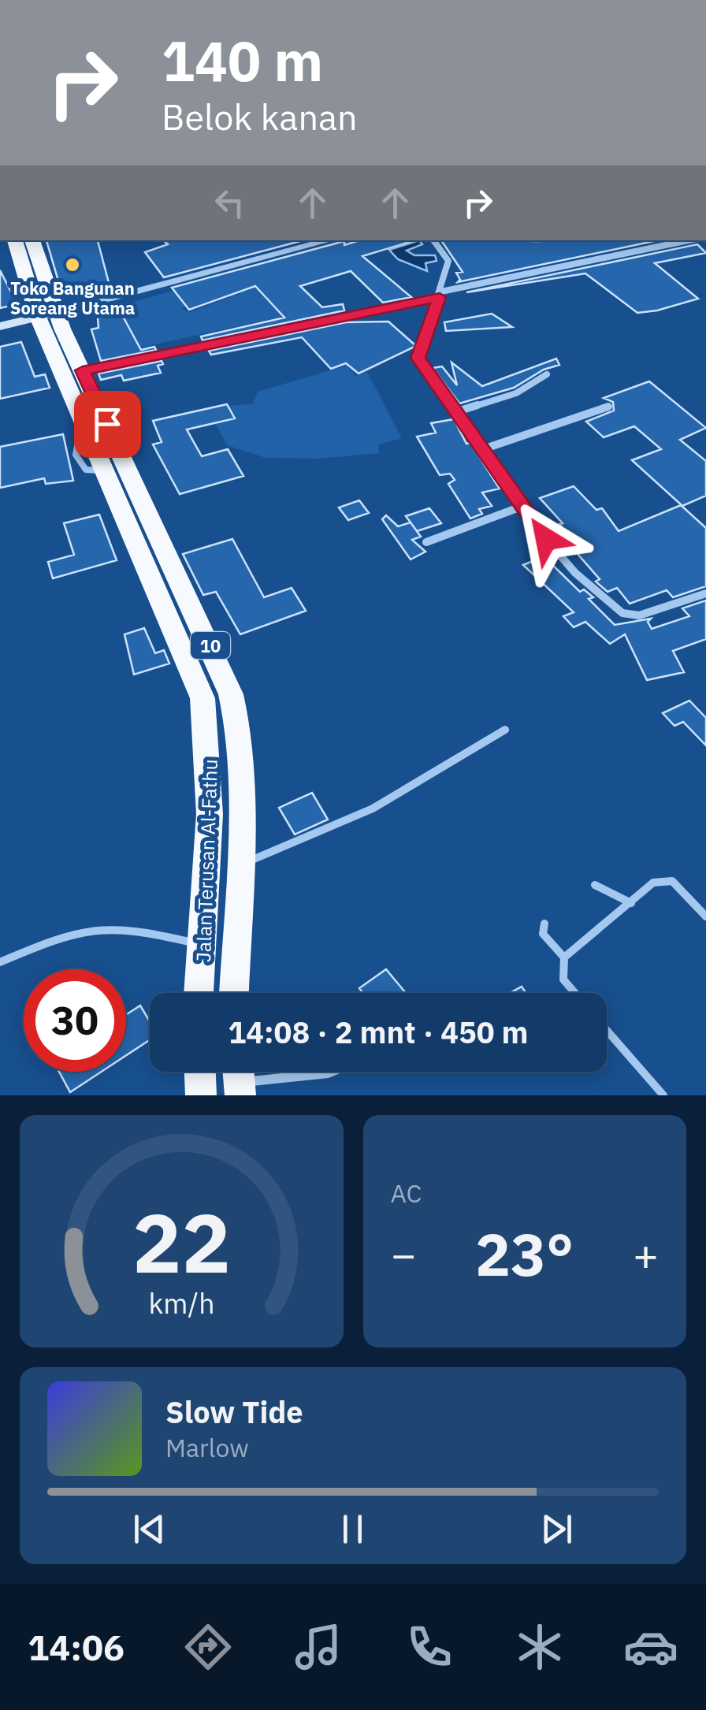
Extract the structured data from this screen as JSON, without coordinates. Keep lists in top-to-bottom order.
{
  "streets": {
    "highway": ["10", "Jalan Terusan Al-Fathu"]
  },
  "places": ["Toko Bangunan Soreang Utama"],
  "page": {
    "turn": ["140 m", "Belok kanan"],
    "limit": "30",
    "trip": "14:08 · 2 mnt · 450 m",
    "tile": "AC",
    "heat": ["−", "23°", "+"],
    "song": ["Slow Tide", "Marlow"],
    "tabs": "14:06",
    "gauge": ["22", "km/h"]
  }
}
